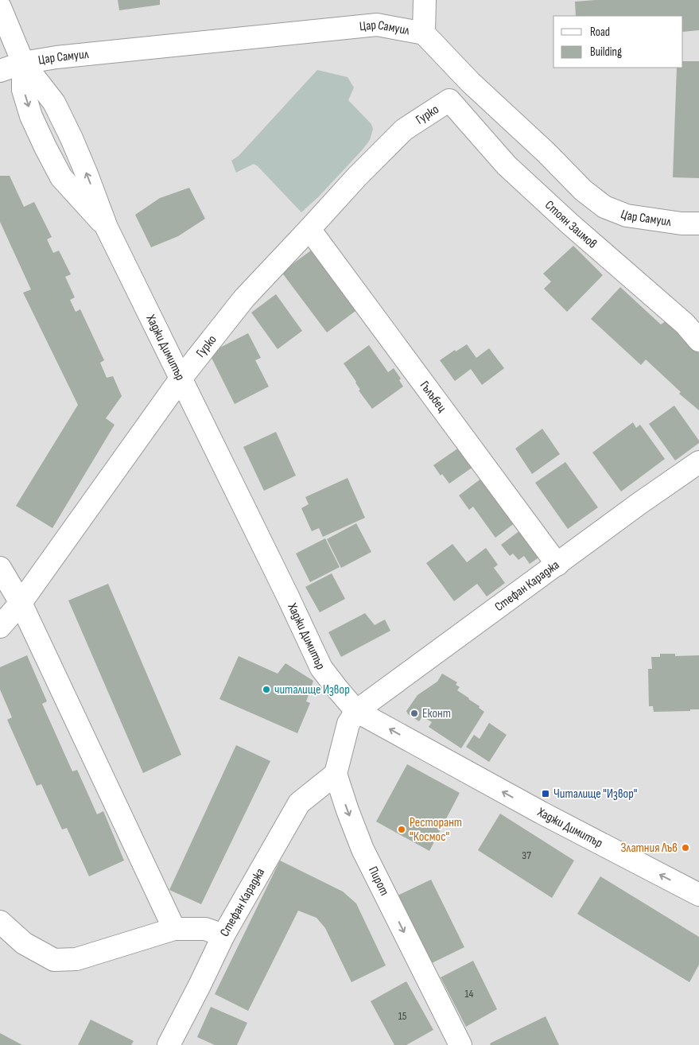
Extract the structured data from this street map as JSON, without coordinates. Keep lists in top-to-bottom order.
{
  "streets": {
    "street": [
      "Цар Самуил",
      "Гурко",
      "Стоян Заимов",
      "Хаджи Димитър",
      "Гълъбец",
      "Стефан Караджа",
      "Пирот"
    ]
  },
  "crossings": [
    ["Цар Самуил", "Хаджи Димитър"],
    ["Гурко", "Стоян Заимов"],
    ["Гурко", "Хаджи Димитър"],
    ["Гурко", "Гълъбец"],
    ["Хаджи Димитър", "Стефан Караджа"],
    ["Гълъбец", "Стефан Караджа"],
    ["Стефан Караджа", "Пирот"]
  ],
  "one_way": ["Пирот"],
  "places": {
    "other": [
      "читалище Извор",
      "Еконт",
      "Ресторант \"Космос\"",
      "Златния Лъв"
    ],
    "transit": ["Читалище \"Извор\""]
  },
  "house_numbers": ["37", "14", "15"],
  "legend": ["Road", "Building"]
}
